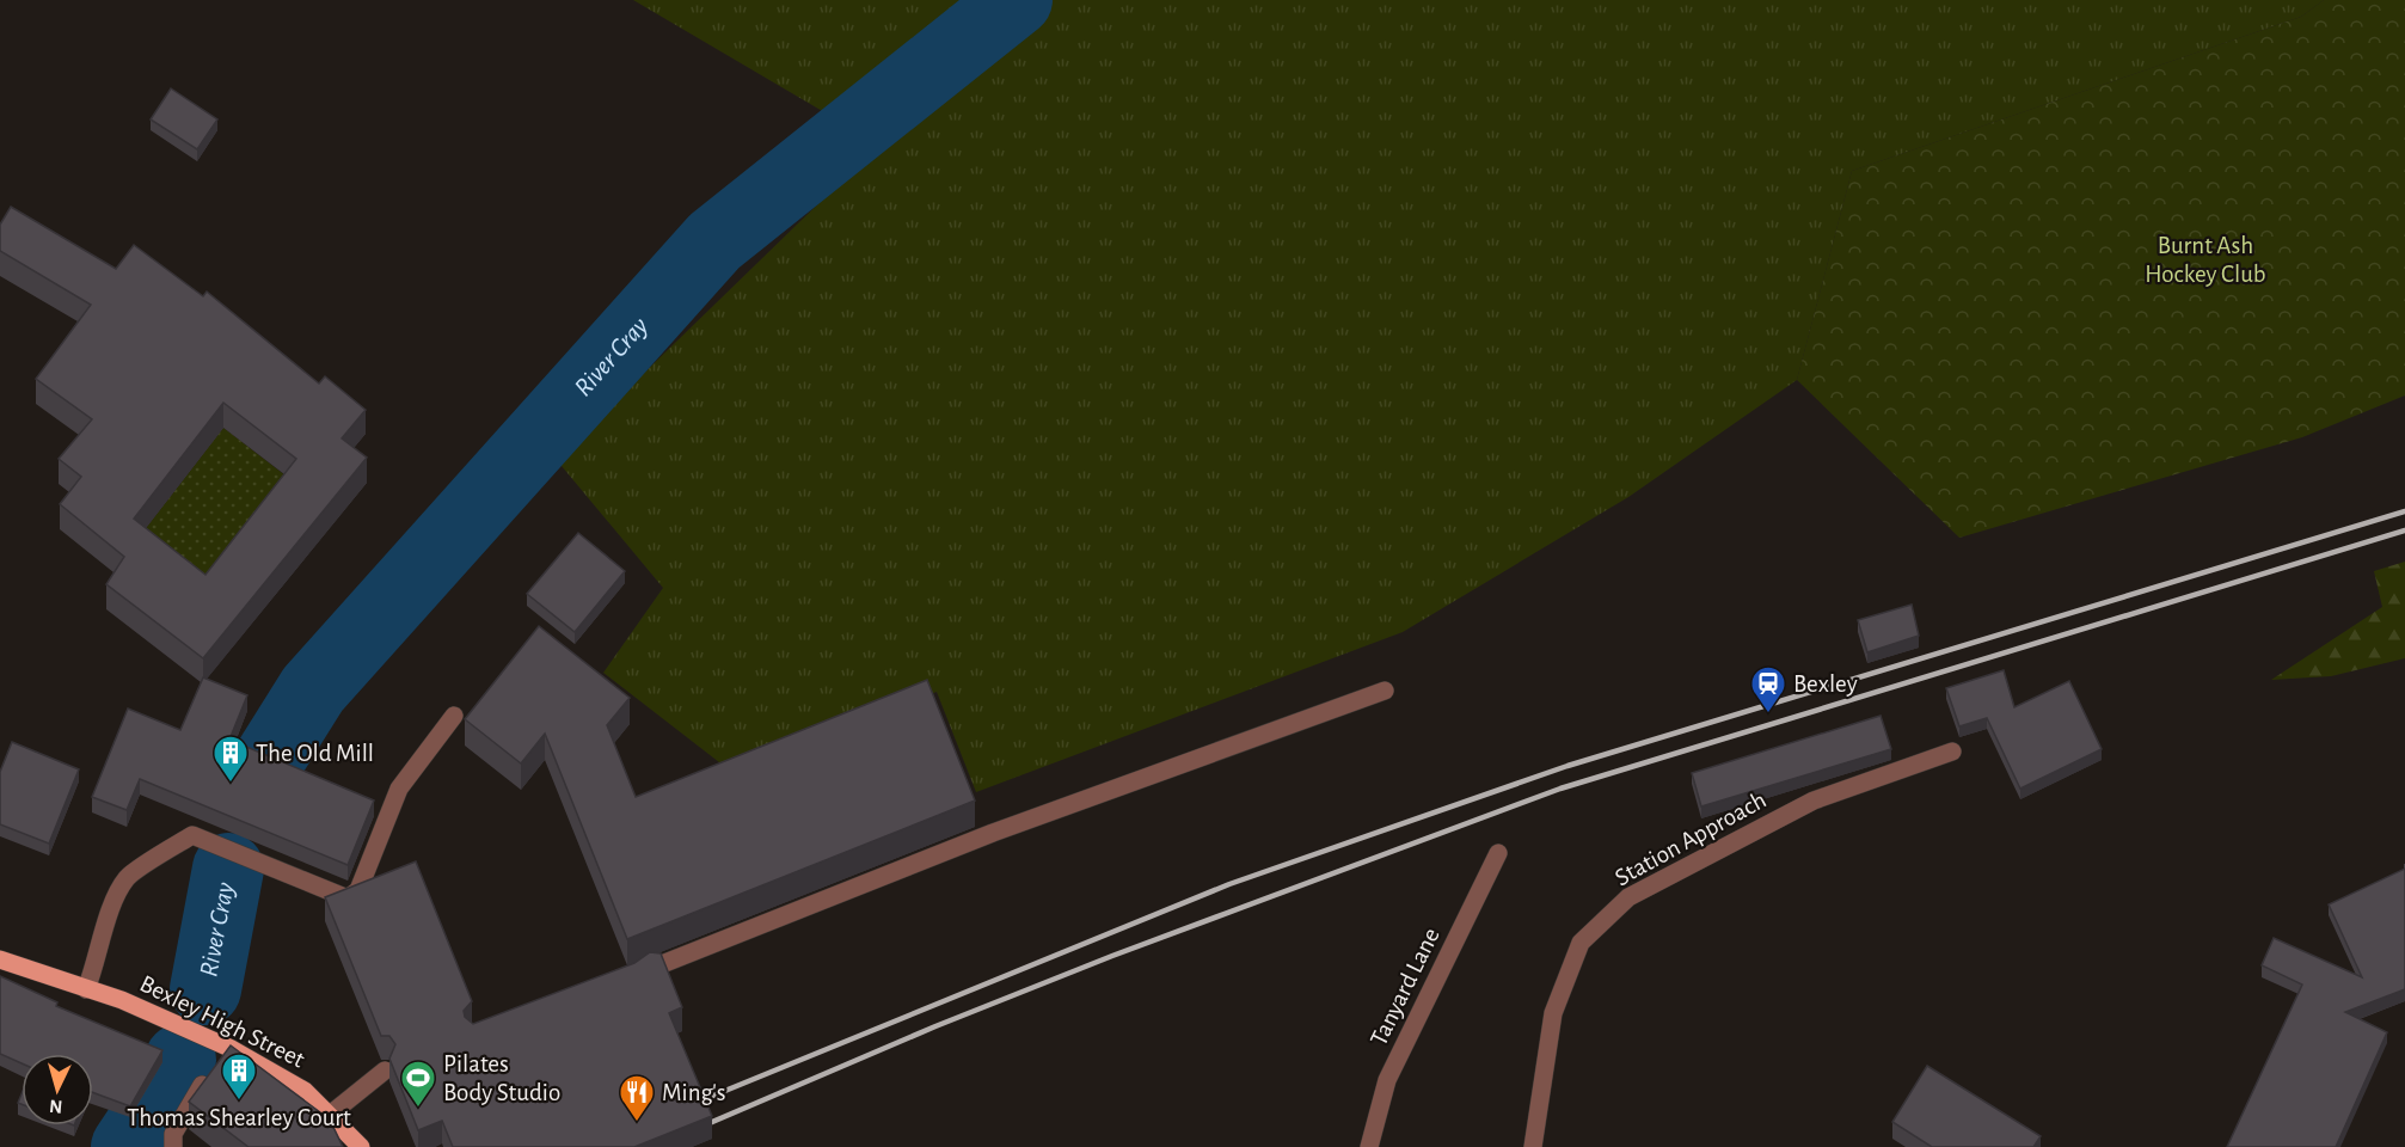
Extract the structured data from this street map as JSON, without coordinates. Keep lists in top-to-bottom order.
{
  "streets": {
    "main road": ["Bexley High Street"],
    "street": ["Station Approach", "Tanyard Lane"]
  },
  "water": ["River Cray"],
  "parks": ["Burnt Ash Hockey Club"],
  "places": {
    "station": ["Bexley"],
    "building": ["The Old Mill", "Thomas Shearley Court"],
    "sports": ["Pilates Body Studio"],
    "restaurant": ["Ming's"]
  },
  "north": "bottom"
}
